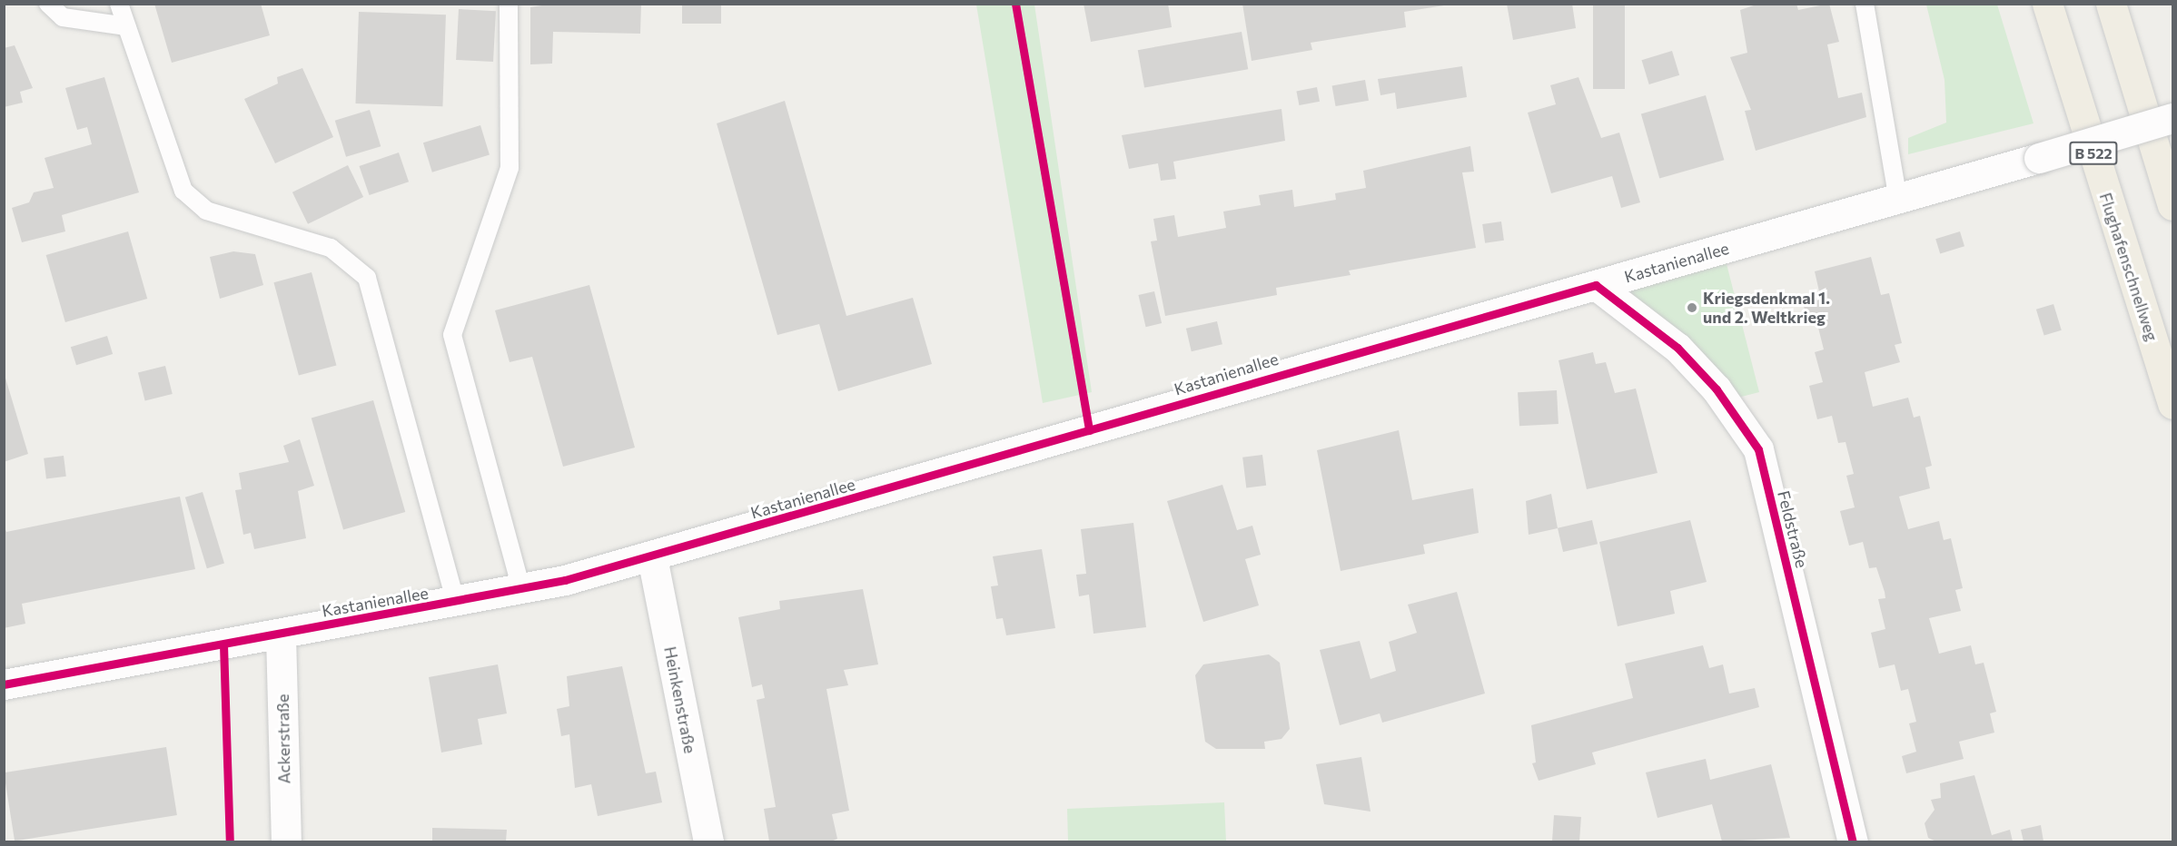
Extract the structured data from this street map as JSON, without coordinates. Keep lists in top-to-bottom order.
{
  "streets": {
    "highway": ["B 522", "Flughafenschnellweg"],
    "street": [
      "Kastanienallee",
      "Feldstraße",
      "Heinkenstraße",
      "Ackerstraße"
    ]
  },
  "crossings": [
    ["Kastanienallee", "Feldstraße"],
    ["Kastanienallee", "Heinkenstraße"],
    ["Kastanienallee", "Ackerstraße"]
  ],
  "places": ["Kriegsdenkmal 1. und 2. Weltkrieg"]
}
